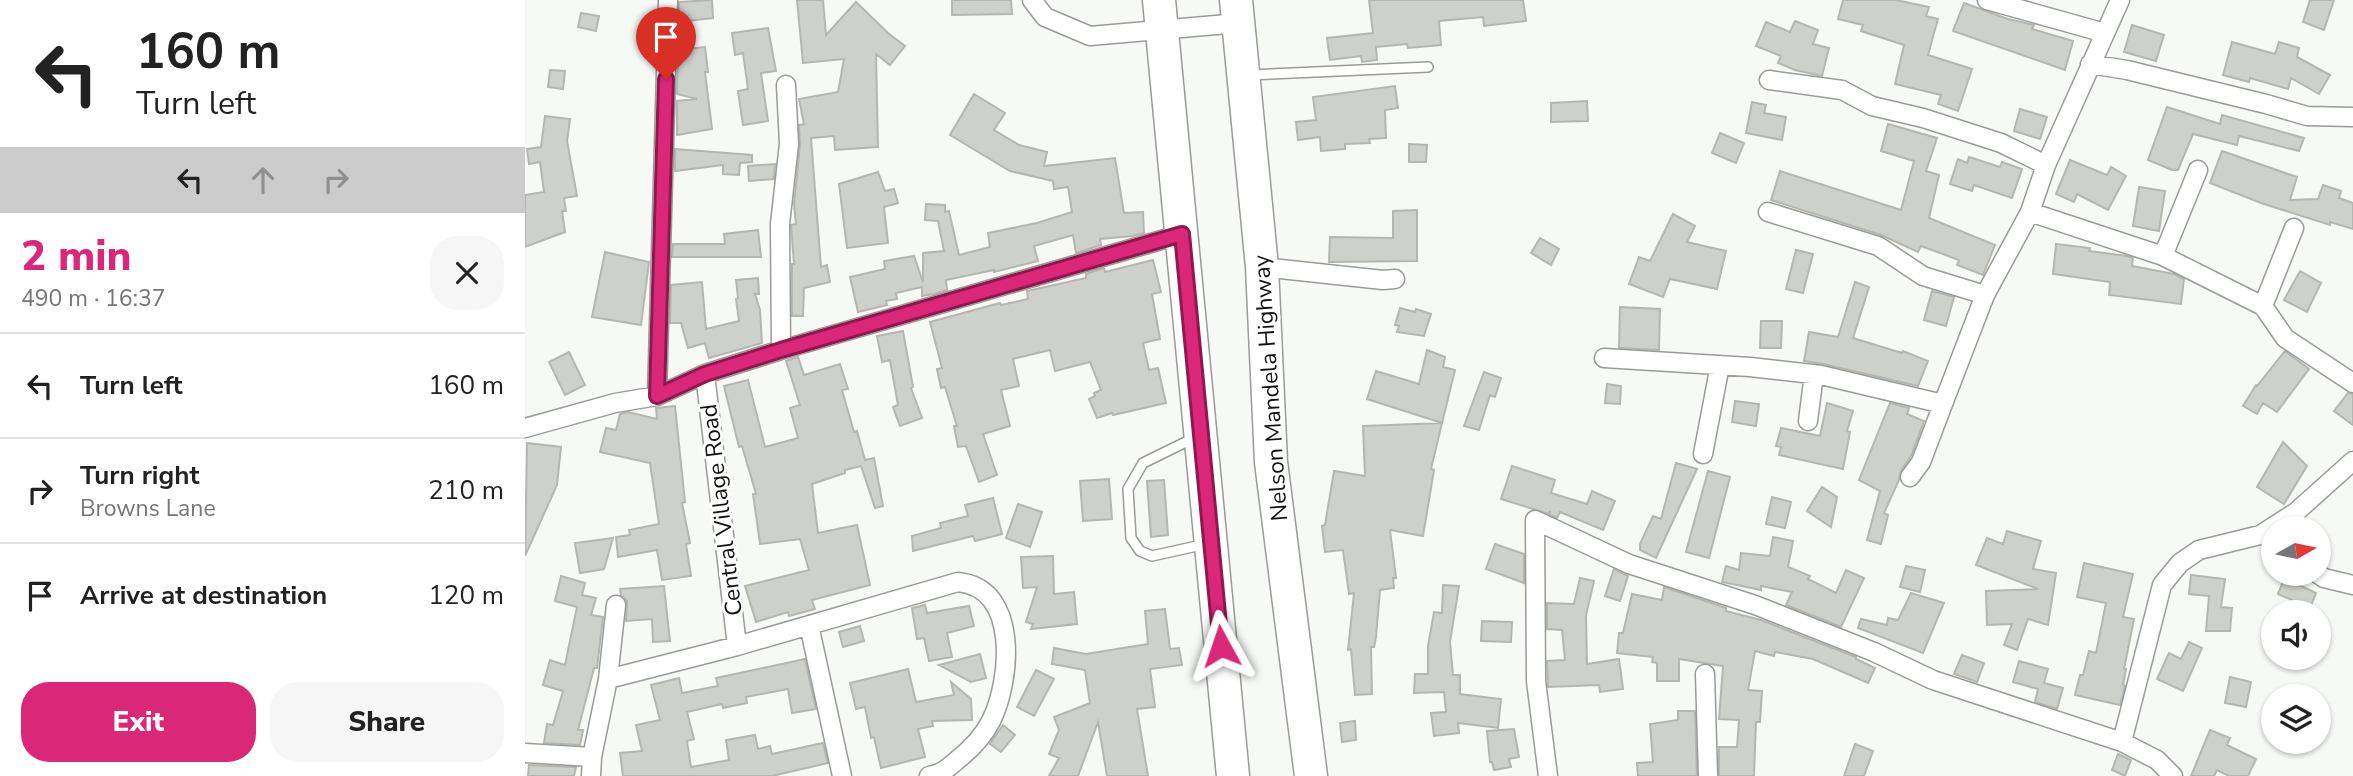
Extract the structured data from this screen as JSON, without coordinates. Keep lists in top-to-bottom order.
{
  "streets": {
    "highway": ["Nelson Mandela Highway"],
    "street": ["Central Village Road"]
  },
  "north": "right",
  "page": {
    "turn": ["160 m", "Turn left"],
    "heading": ["2 min", "490 m · 16:37"],
    "list": [
      {
        "name": "Turn left",
        "value": "160 m"
      },
      {
        "name": "Turn right",
        "note": "Browns Lane",
        "value": "210 m"
      },
      {
        "name": "Arrive at destination",
        "value": "120 m"
      }
    ],
    "buttons": ["Exit", "Share"]
  }
}
